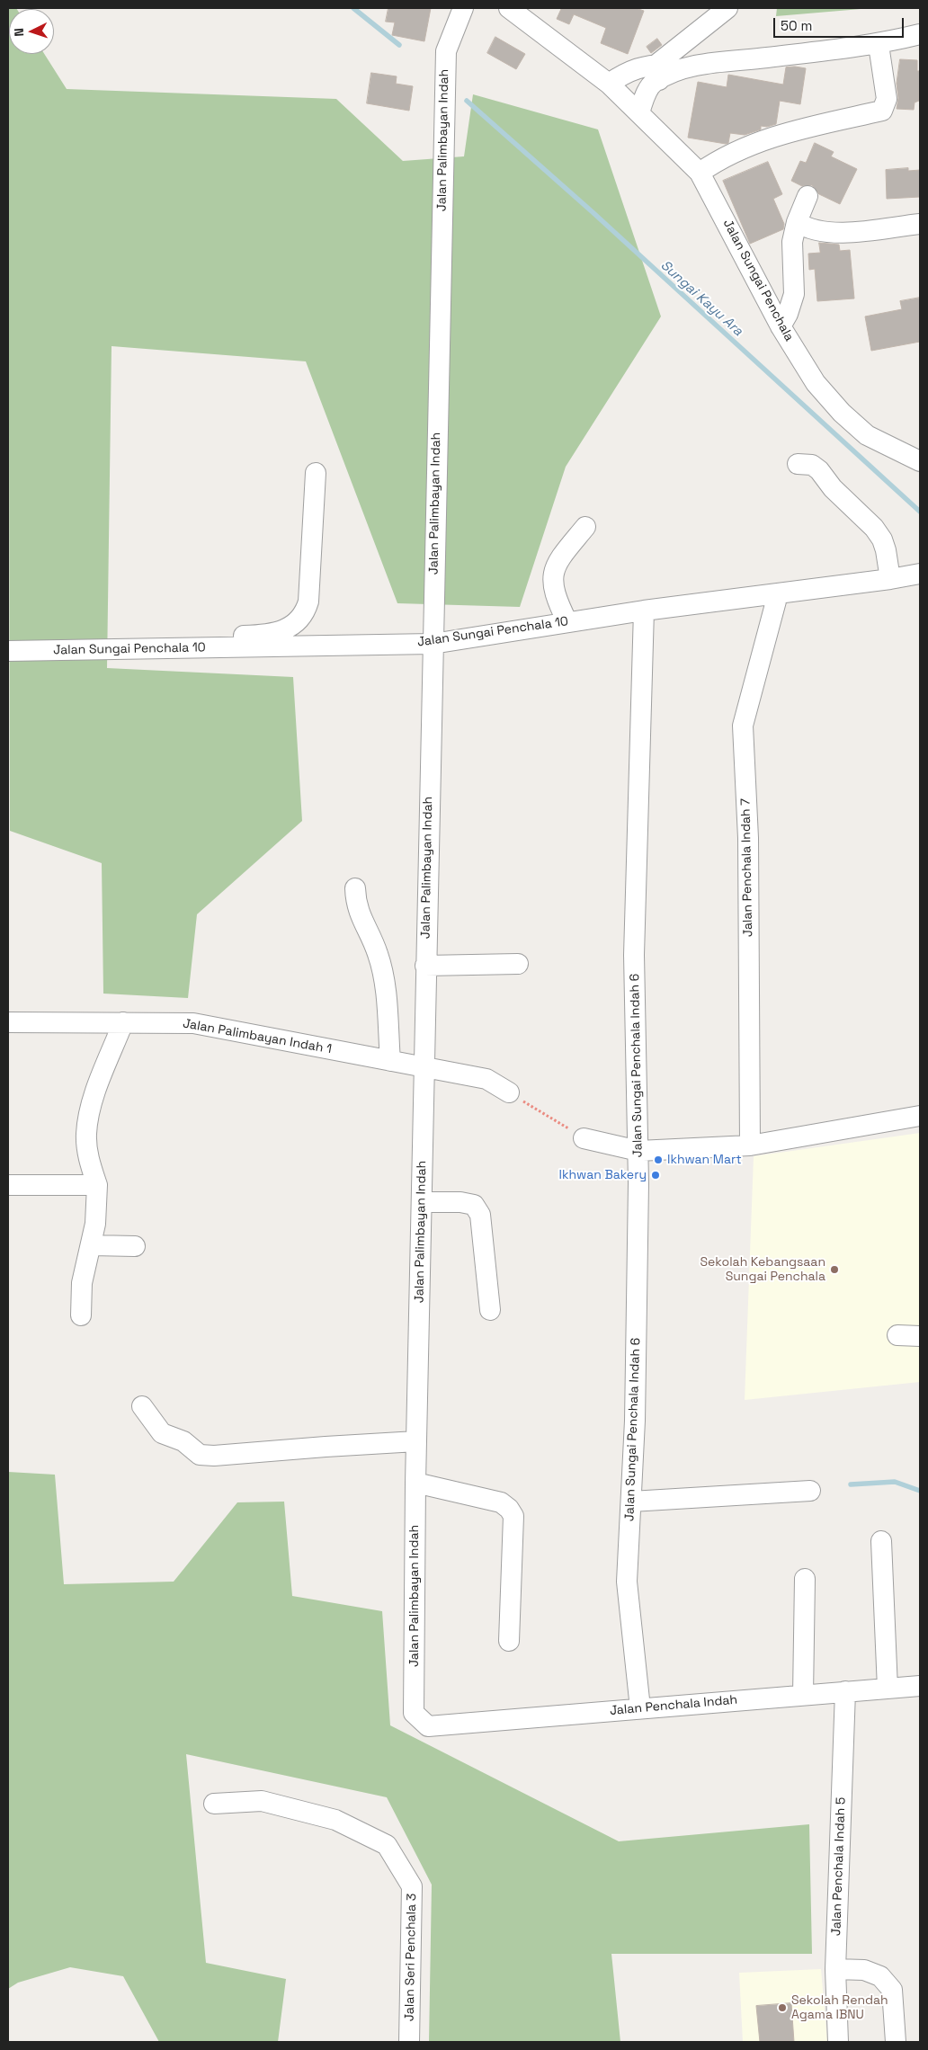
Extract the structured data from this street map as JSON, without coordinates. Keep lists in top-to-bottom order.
{
  "streets": {
    "street": [
      "Jalan Palimbayan Indah",
      "Jalan Sungai Penchala",
      "Jalan Sungai Penchala 10",
      "Jalan Penchala Indah 7",
      "Jalan Palimbayan Indah 1",
      "Jalan Sungai Penchala Indah 6",
      "Jalan Penchala Indah",
      "Jalan Penchala Indah 5",
      "Jalan Seri Penchala 3"
    ]
  },
  "crossings": [
    ["Jalan Palimbayan Indah", "Jalan Sungai Penchala 10"],
    ["Jalan Palimbayan Indah", "Jalan Palimbayan Indah 1"],
    ["Jalan Palimbayan Indah", "Jalan Penchala Indah"],
    ["Jalan Sungai Penchala 10", "Jalan Penchala Indah 7"],
    ["Jalan Sungai Penchala 10", "Jalan Sungai Penchala Indah 6"],
    ["Jalan Sungai Penchala Indah 6", "Jalan Penchala Indah"],
    ["Jalan Penchala Indah", "Jalan Penchala Indah 5"]
  ],
  "water": ["Sungai Kayu Ara"],
  "places": [
    "Ikhwan Mart",
    "Ikhwan Bakery",
    "Sekolah Kebangsaan Sungai Penchala",
    "Sekolah Rendah Agama IBNU"
  ],
  "scale_bar": "50 m",
  "north": "left"
}
